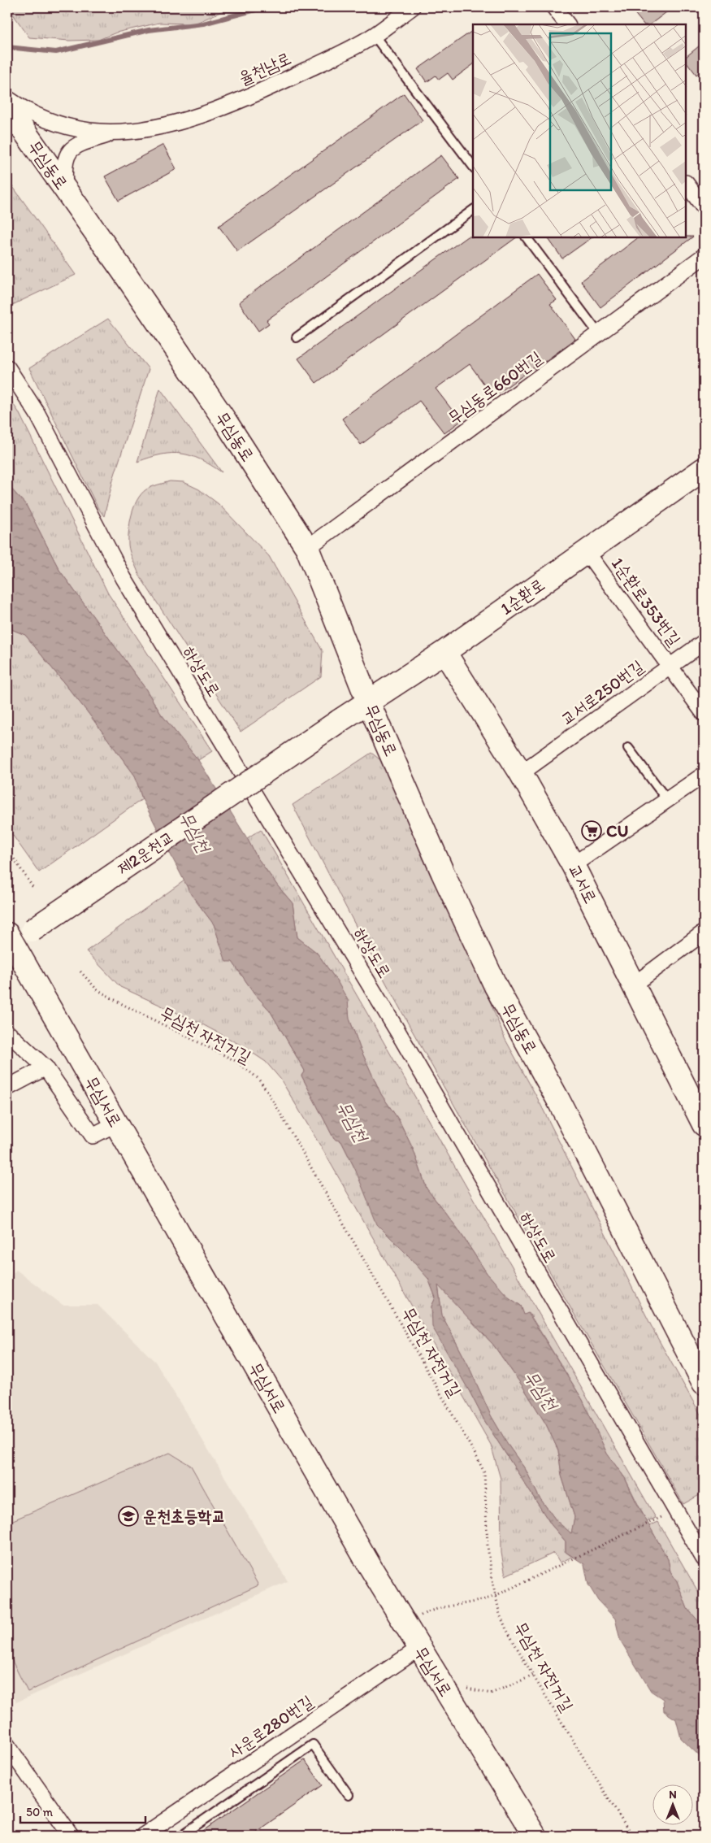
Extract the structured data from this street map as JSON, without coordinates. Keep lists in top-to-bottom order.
{
  "streets": {
    "main road": [
      "무심동로",
      "1순환로",
      "제2운천교",
      "교서로",
      "무심서로"
    ],
    "street": [
      "율천남로",
      "무심동로660번길",
      "1순환로353번길",
      "하상도로",
      "교서로250번길",
      "사운로280번길"
    ],
    "path": ["무심천 자전거길"]
  },
  "crossings": [
    ["무심동로", "무심동로660번길"],
    ["무심동로", "1순환로"],
    ["1순환로", "1순환로353번길"],
    ["1순환로", "제2운천교"],
    ["1순환로", "교서로"],
    ["1순환로353번길", "교서로250번길"],
    ["교서로250번길", "교서로"],
    ["제2운천교", "무심서로"],
    ["무심서로", "사운로280번길"]
  ],
  "water": ["무심천"],
  "places": {
    "supermarket": ["CU"],
    "school or university": ["운천초등학교"]
  },
  "scale_bar": "50 m",
  "north": "top"
}
